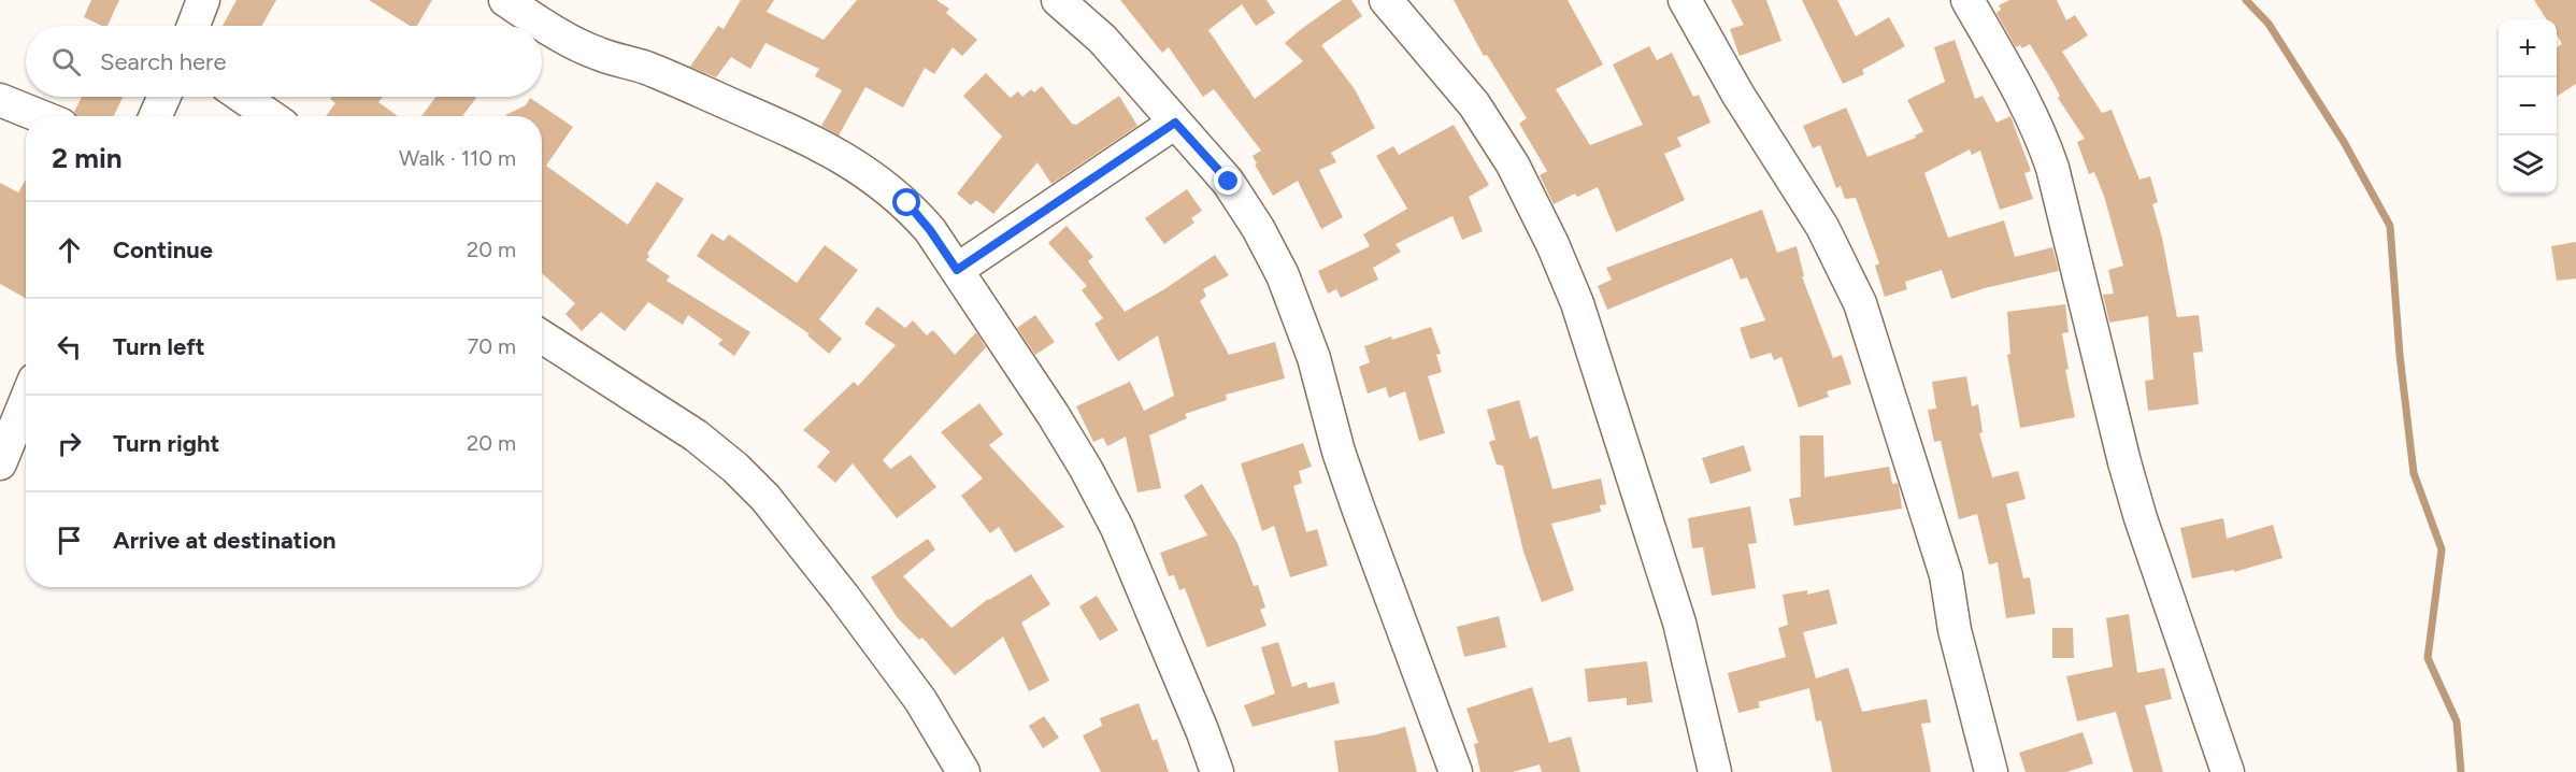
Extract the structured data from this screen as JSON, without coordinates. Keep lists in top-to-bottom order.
{
  "page": {
    "map_buttons": ["+", "−"],
    "search": "Search here",
    "heading": ["2 min", "Walk · 110 m"],
    "list": [
      ["Continue", "20 m"],
      ["Turn left", "70 m"],
      ["Turn right", "20 m"],
      "Arrive at destination"
    ]
  }
}
